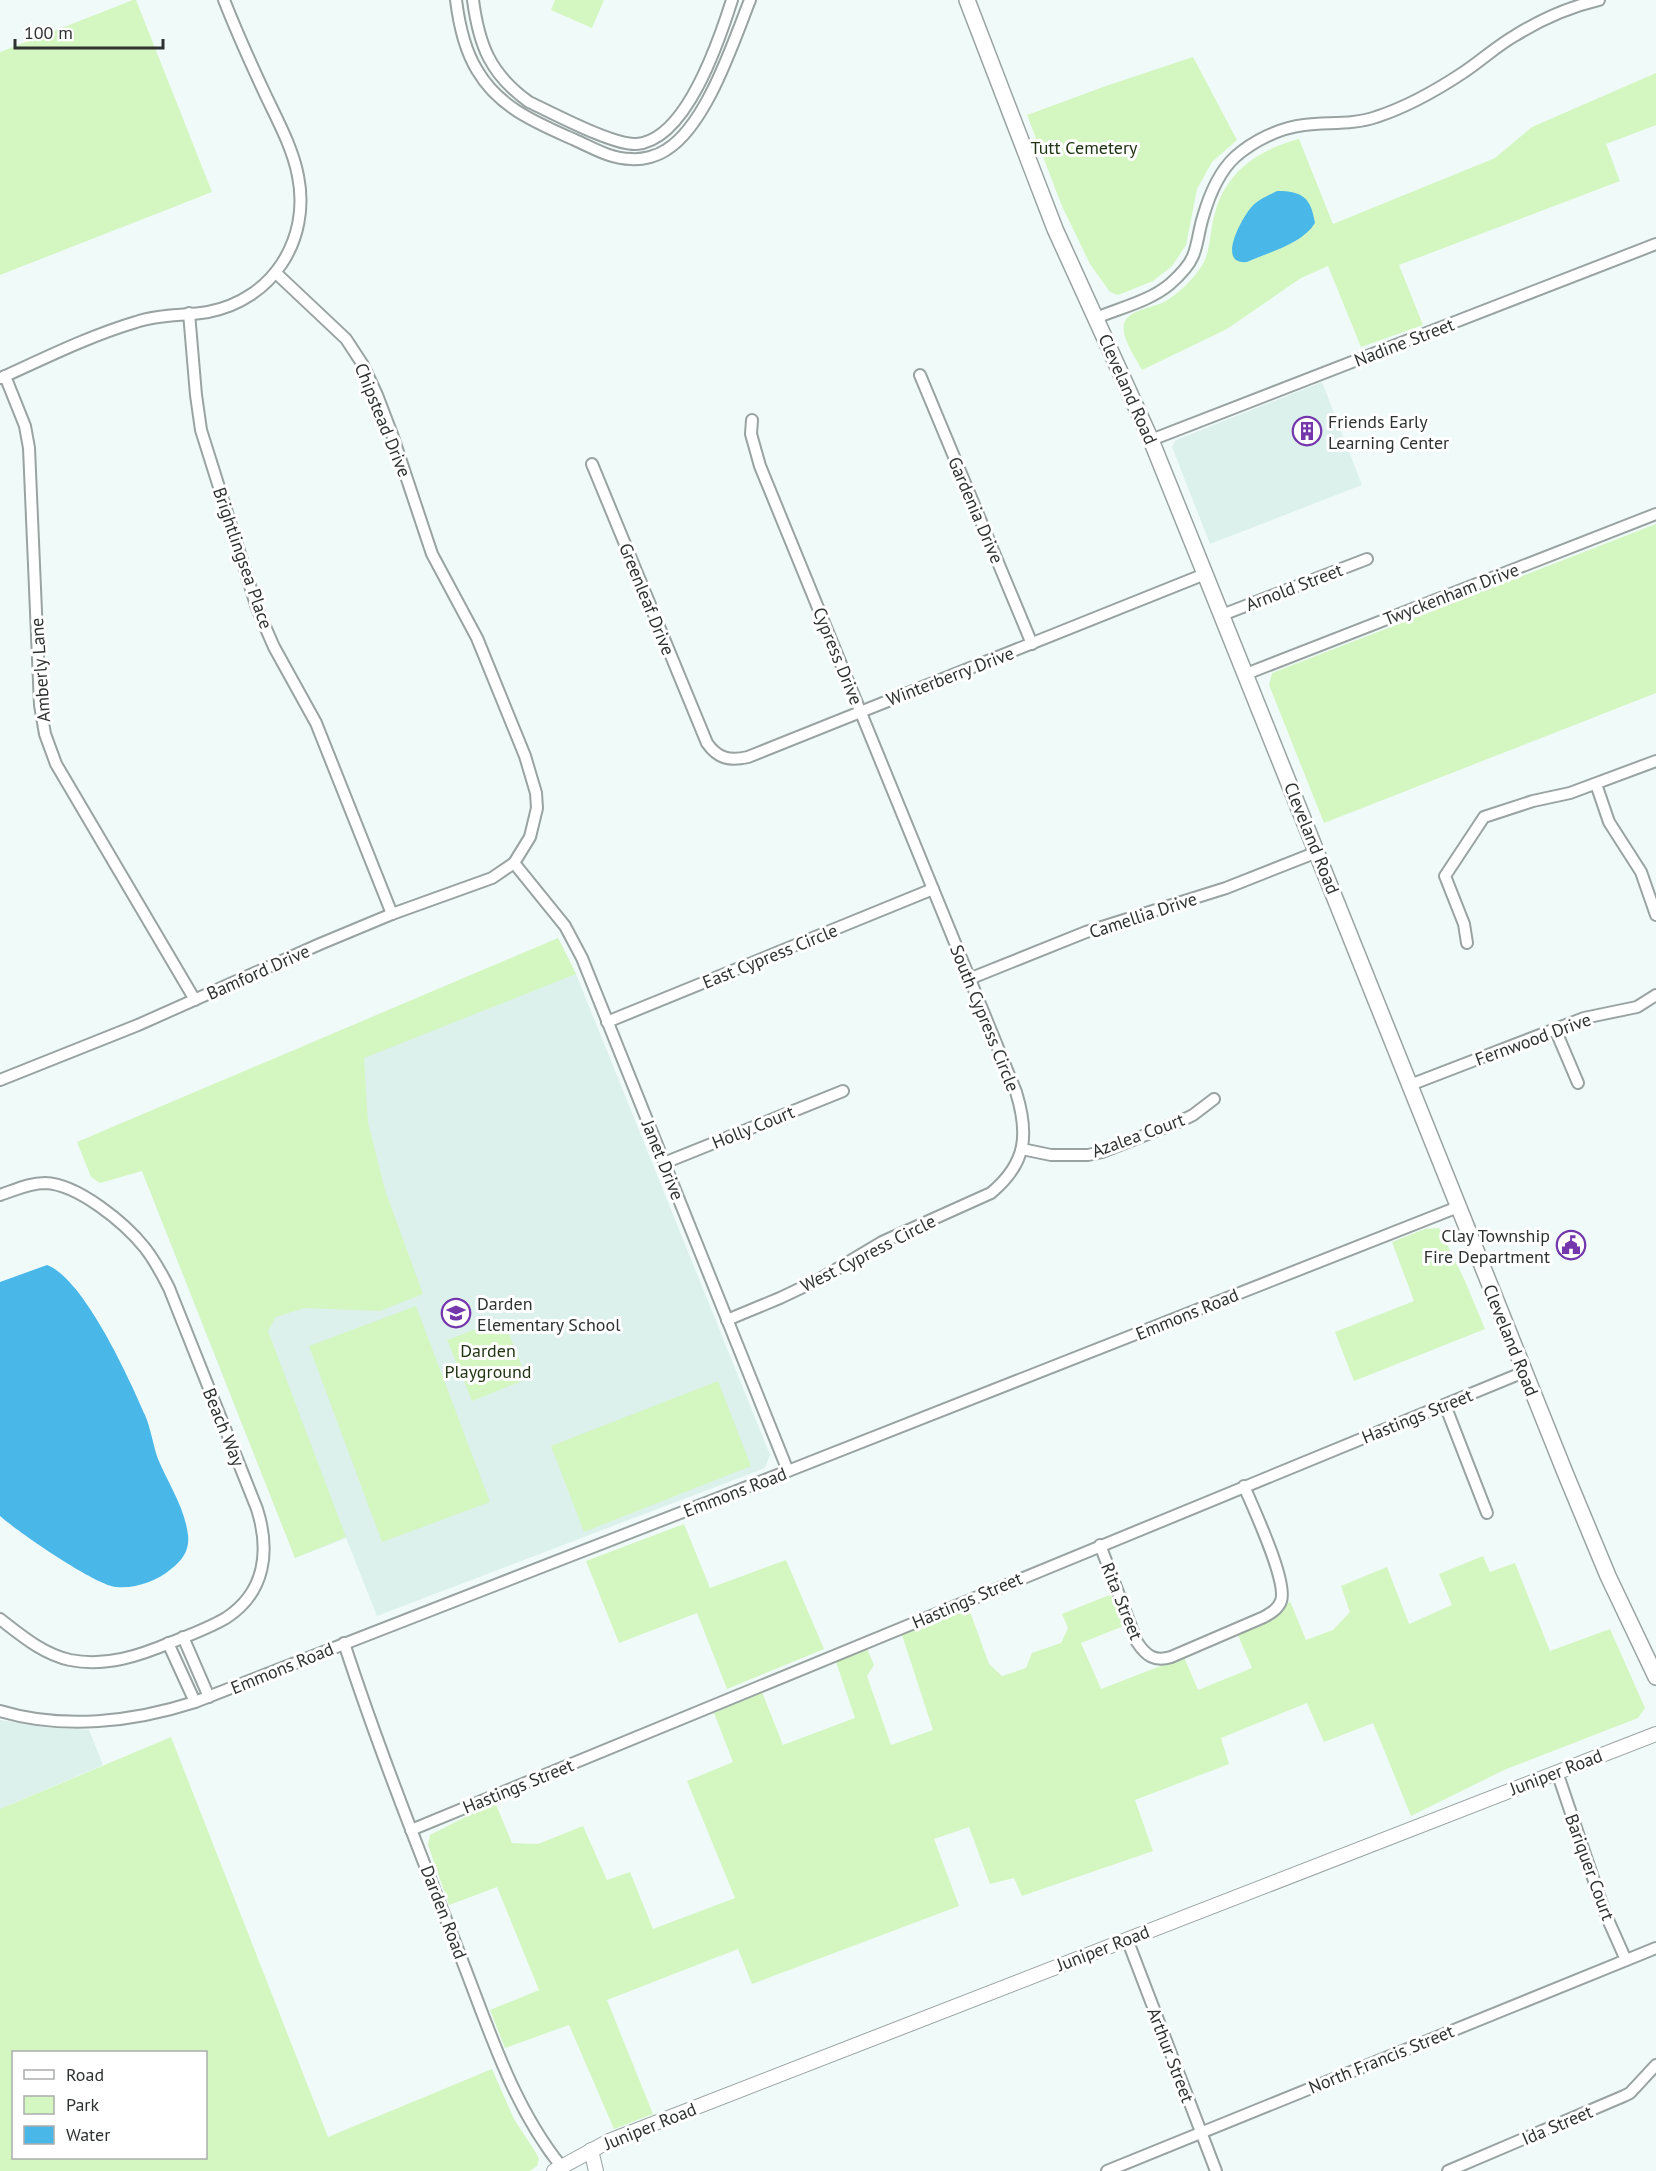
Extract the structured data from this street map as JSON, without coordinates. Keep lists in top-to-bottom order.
{
  "streets": {
    "main road": ["Cleveland Road"],
    "street": [
      "Nadine Street",
      "Chipstead Drive",
      "Gardenia Drive",
      "Brightlingsea Place",
      "Arnold Street",
      "Twyckenham Drive",
      "Greenleaf Drive",
      "Cypress Drive",
      "Amberly Lane",
      "Winterberry Drive",
      "Camellia Drive",
      "East Cypress Circle",
      "Bamford Drive",
      "South Cypress Circle",
      "Fernwood Drive",
      "Holly Court",
      "Azalea Court",
      "Janet Drive",
      "West Cypress Circle",
      "Emmons Road",
      "Hastings Street",
      "Beach Way",
      "Rita Street",
      "Juniper Road",
      "Bariquer Court",
      "Darden Road",
      "Arthur Street",
      "North Francis Street",
      "Ida Street"
    ]
  },
  "crossings": [
    ["Nadine Street", "Cleveland Road"],
    ["Cleveland Road", "Arnold Street"],
    ["Cleveland Road", "Twyckenham Drive"],
    ["Cleveland Road", "Winterberry Drive"],
    ["Cleveland Road", "Camellia Drive"],
    ["Cleveland Road", "Fernwood Drive"],
    ["Cleveland Road", "Emmons Road"],
    ["Cleveland Road", "Hastings Street"],
    ["Chipstead Drive", "Bamford Drive"],
    ["Chipstead Drive", "Janet Drive"],
    ["Gardenia Drive", "Winterberry Drive"],
    ["Brightlingsea Place", "Bamford Drive"],
    ["Greenleaf Drive", "Winterberry Drive"],
    ["Cypress Drive", "Winterberry Drive"],
    ["Cypress Drive", "East Cypress Circle"],
    ["Cypress Drive", "South Cypress Circle"],
    ["Amberly Lane", "Bamford Drive"],
    ["Camellia Drive", "South Cypress Circle"],
    ["East Cypress Circle", "South Cypress Circle"],
    ["East Cypress Circle", "Janet Drive"],
    ["Bamford Drive", "Janet Drive"],
    ["South Cypress Circle", "Azalea Court"],
    ["South Cypress Circle", "West Cypress Circle"],
    ["Holly Court", "Janet Drive"],
    ["Azalea Court", "West Cypress Circle"],
    ["Janet Drive", "West Cypress Circle"],
    ["Janet Drive", "Emmons Road"],
    ["Emmons Road", "Darden Road"],
    ["Hastings Street", "Rita Street"],
    ["Hastings Street", "Darden Road"],
    ["Juniper Road", "Bariquer Court"],
    ["Juniper Road", "Darden Road"],
    ["Juniper Road", "Arthur Street"],
    ["Bariquer Court", "North Francis Street"],
    ["Arthur Street", "North Francis Street"]
  ],
  "parks": ["Tutt Cemetery", "Darden Playground"],
  "places": {
    "building": ["Friends Early Learning Center"],
    "public building": ["Clay Township Fire Department"],
    "school or university": ["Darden Elementary School"]
  },
  "legend": ["Road", "Park", "Water"],
  "scale_bar": "100 m"
}
